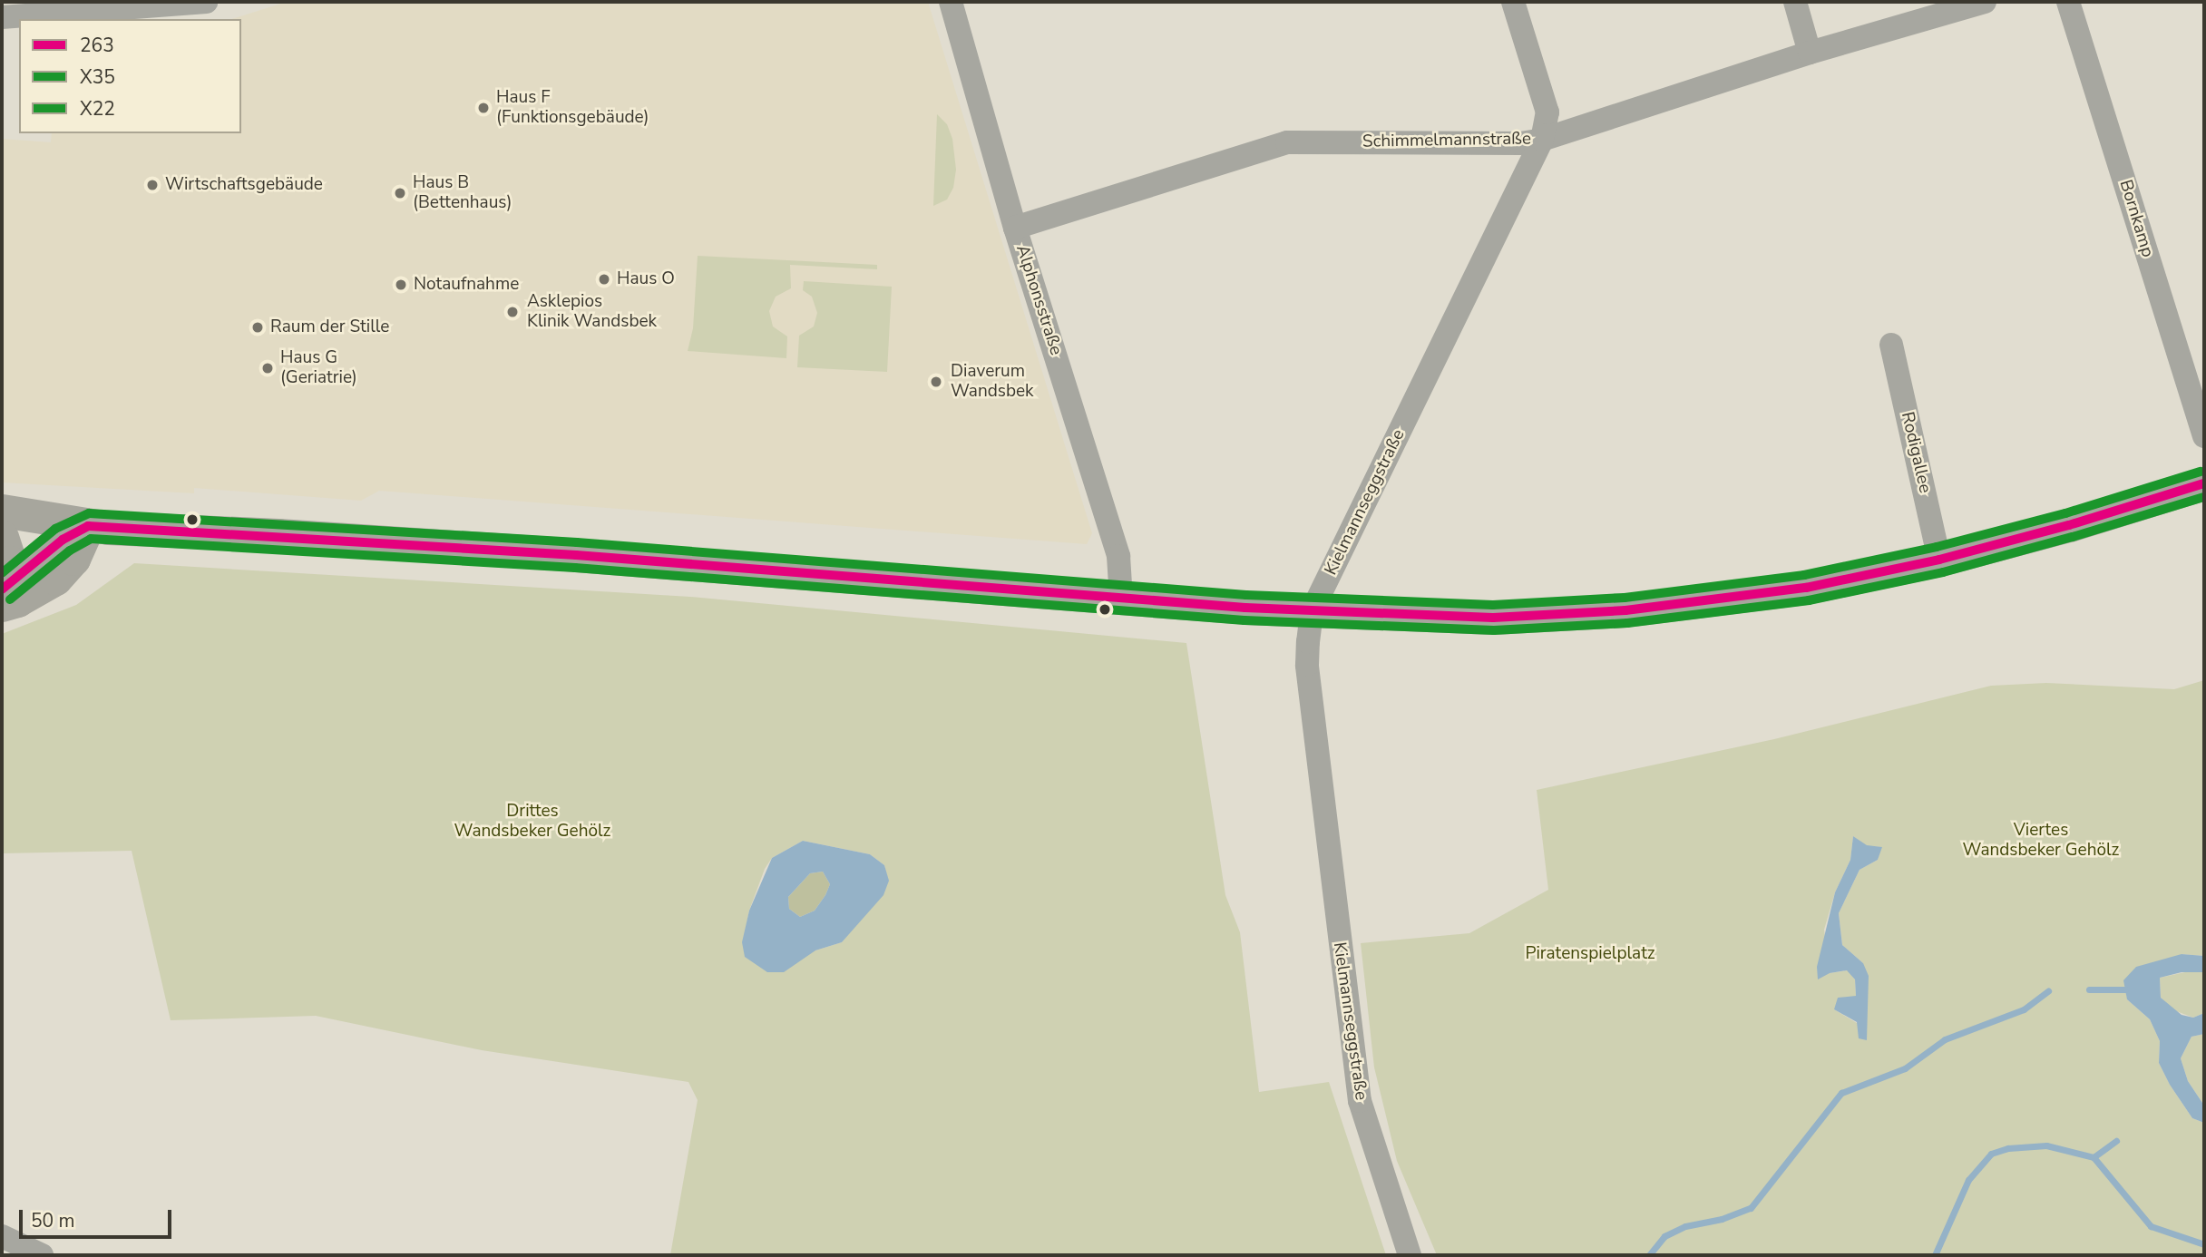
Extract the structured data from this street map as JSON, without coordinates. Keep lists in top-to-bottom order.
{
  "streets": {
    "street": [
      "Schimmelmannstraße",
      "Bornkamp",
      "Alphonsstraße",
      "Rodigallee",
      "Kielmannseggstraße"
    ]
  },
  "crossings": [
    ["Schimmelmannstraße", "Alphonsstraße"],
    ["Schimmelmannstraße", "Kielmannseggstraße"]
  ],
  "parks": ["Drittes Wandsbeker Gehölz", "Viertes Wandsbeker Gehölz", "Piratenspielplatz"],
  "places": [
    "Haus F (Funktionsgebäude)",
    "Wirtschaftsgebäude",
    "Haus B (Bettenhaus)",
    "Haus O",
    "Notaufnahme",
    "Asklepios Klinik Wandsbek",
    "Raum der Stille",
    "Haus G (Geriatrie)",
    "Diaverum Wandsbek"
  ],
  "lines": ["transit line X22", "transit line 263", "transit line X35"],
  "legend": ["263", "X35", "X22"],
  "scale_bar": "50 m"
}
